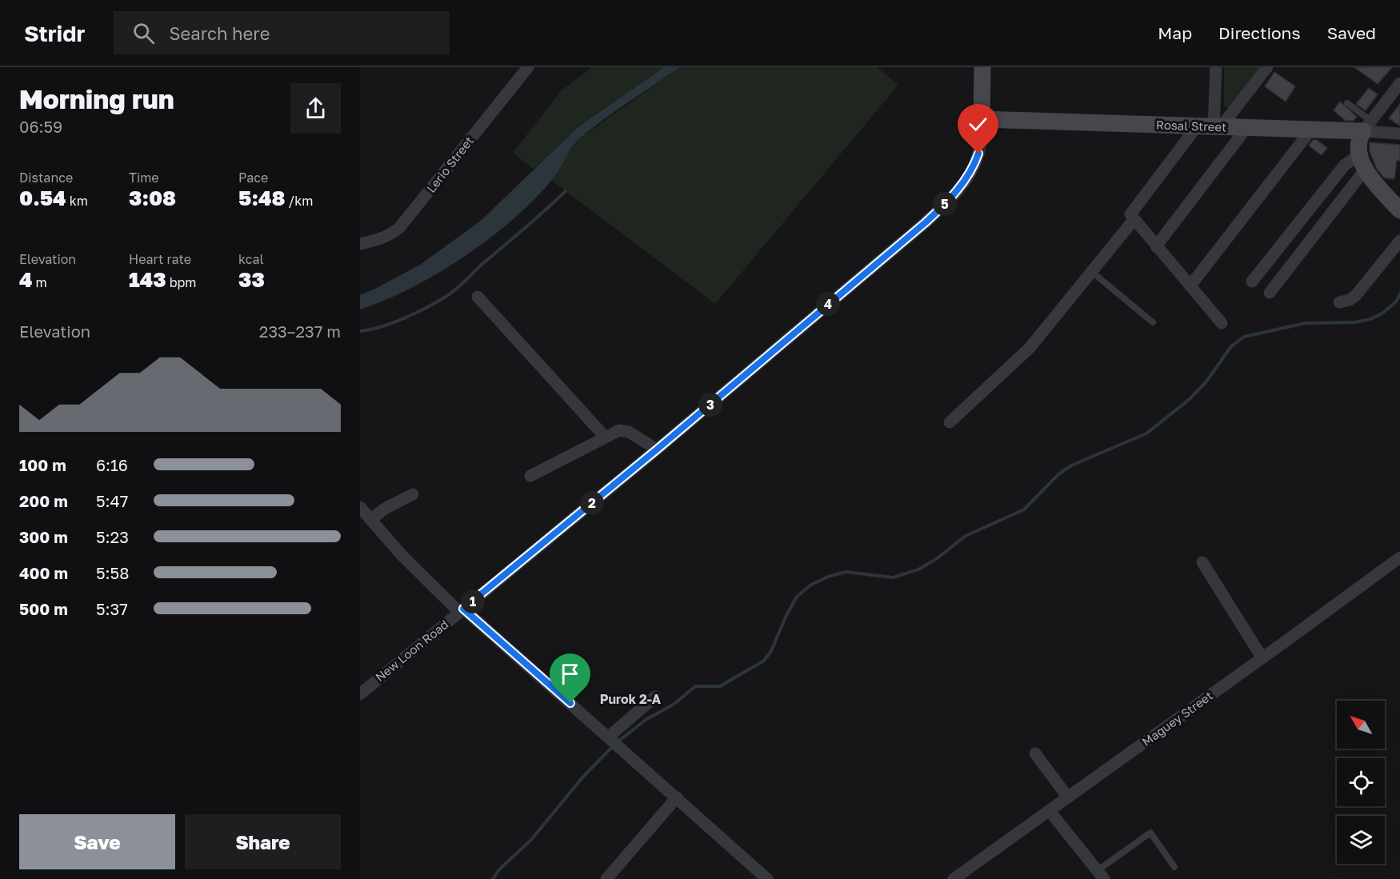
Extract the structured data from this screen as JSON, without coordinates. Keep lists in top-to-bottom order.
{
  "streets": {
    "street": [
      "Rosal Street",
      "Lerio Street",
      "New Loon Road",
      "Maguey Street"
    ]
  },
  "crossings": [
    ["Rosal Street", "New Loon Road"]
  ],
  "districts": ["Purok 2-A"],
  "north": "top left",
  "page": {
    "header": "Stridr",
    "search": "Search here",
    "nav": ["Map", "Directions", "Saved"],
    "heading": ["Morning run", "06:59"],
    "stats": [
      ["Distance", "0.54 km"],
      ["Time", "3:08"],
      ["Pace", "5:48 /km"],
      ["Elevation", "4 m"],
      ["Heart rate", "143 bpm"],
      ["kcal", "33"]
    ],
    "pins": [
      "5",
      "4",
      "3",
      "2",
      "1"
    ],
    "chart": ["Elevation", "233–237 m"],
    "list": [
      {
        "name": "100 m",
        "note": "6:16"
      },
      {
        "name": "200 m",
        "note": "5:47"
      },
      {
        "name": "300 m",
        "note": "5:23"
      },
      {
        "name": "400 m",
        "note": "5:58"
      },
      {
        "name": "500 m",
        "note": "5:37"
      }
    ],
    "buttons": ["Save", "Share"]
  }
}
